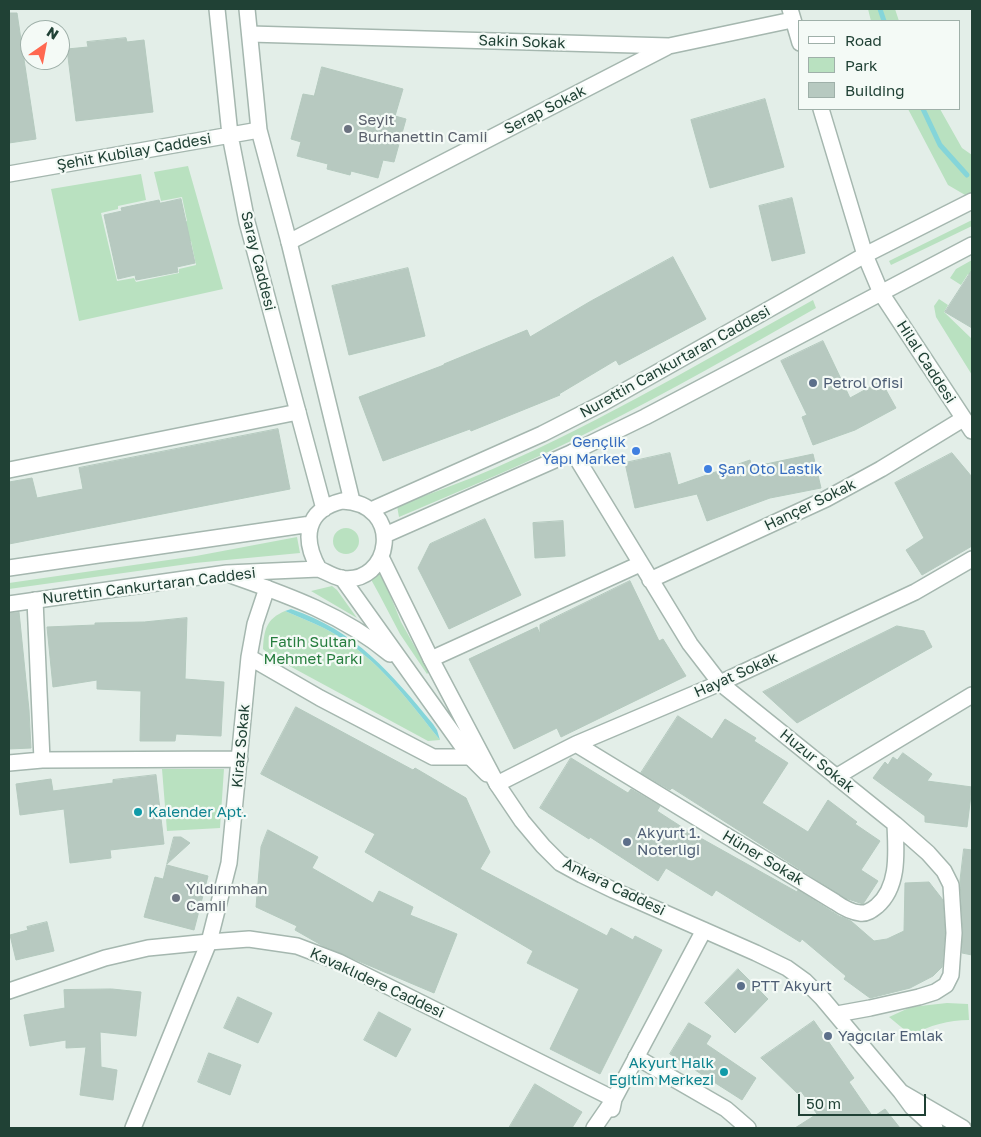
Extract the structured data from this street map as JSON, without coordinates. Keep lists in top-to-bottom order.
{
  "streets": {
    "street": [
      "Sakin Sokak",
      "Serap Sokak",
      "Şehit Kubilay Caddesi",
      "Saray Caddesi",
      "Nurettin Cankurtaran Caddesi",
      "Hilal Caddesi",
      "Hançer Sokak",
      "Hayat Sokak",
      "Kiraz Sokak",
      "Huzur Sokak",
      "Hüner Sokak",
      "Ankara Caddesi",
      "Kavaklıdere Caddesi"
    ]
  },
  "crossings": [
    ["Sakin Sokak", "Serap Sokak"],
    ["Şehit Kubilay Caddesi", "Saray Caddesi"],
    ["Saray Caddesi", "Nurettin Cankurtaran Caddesi"],
    ["Saray Caddesi", "Ankara Caddesi"],
    ["Nurettin Cankurtaran Caddesi", "Hilal Caddesi"],
    ["Nurettin Cankurtaran Caddesi", "Huzur Sokak"],
    ["Nurettin Cankurtaran Caddesi", "Ankara Caddesi"],
    ["Hilal Caddesi", "Hançer Sokak"],
    ["Hançer Sokak", "Huzur Sokak"],
    ["Hayat Sokak", "Huzur Sokak"],
    ["Hayat Sokak", "Hüner Sokak"],
    ["Hayat Sokak", "Ankara Caddesi"],
    ["Kiraz Sokak", "Ankara Caddesi"],
    ["Kiraz Sokak", "Kavaklıdere Caddesi"],
    ["Huzur Sokak", "Hüner Sokak"],
    ["Huzur Sokak", "Ankara Caddesi"]
  ],
  "parks": ["Fatih Sultan Mehmet Parkı"],
  "places": [
    "Seyit Burhanettin Camii",
    "Petrol Ofisi",
    "Gençlik Yapı Market",
    "Şan Oto Lastik",
    "Kalender Apt.",
    "Akyurt 1. Noterliği",
    "Yıldırımhan Camii",
    "PTT Akyurt",
    "Yağcılar Emlak",
    "Akyurt Halk Eğitim Merkezi"
  ],
  "legend": ["Road", "Park", "Building"],
  "scale_bar": "50 m",
  "north": "top right"
}
